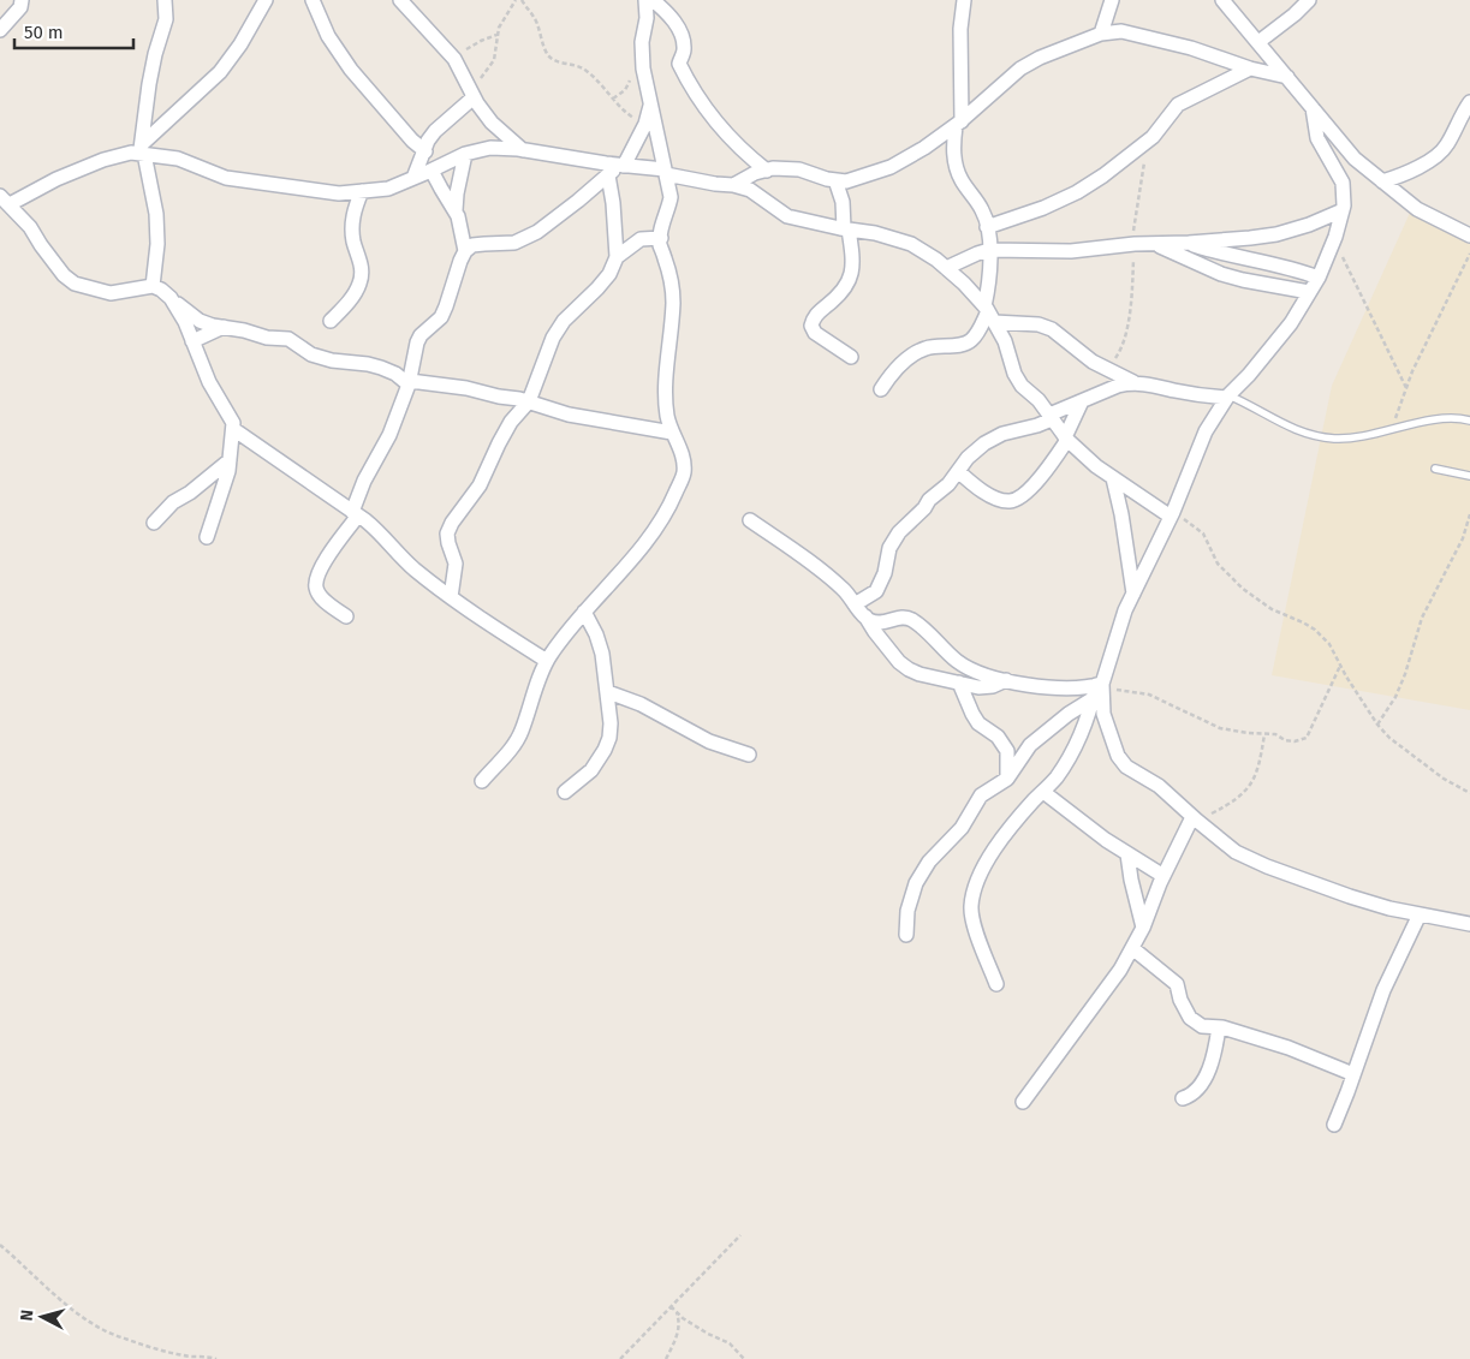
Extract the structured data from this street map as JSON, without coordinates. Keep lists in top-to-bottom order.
{
  "scale_bar": "50 m",
  "north": "left"
}
